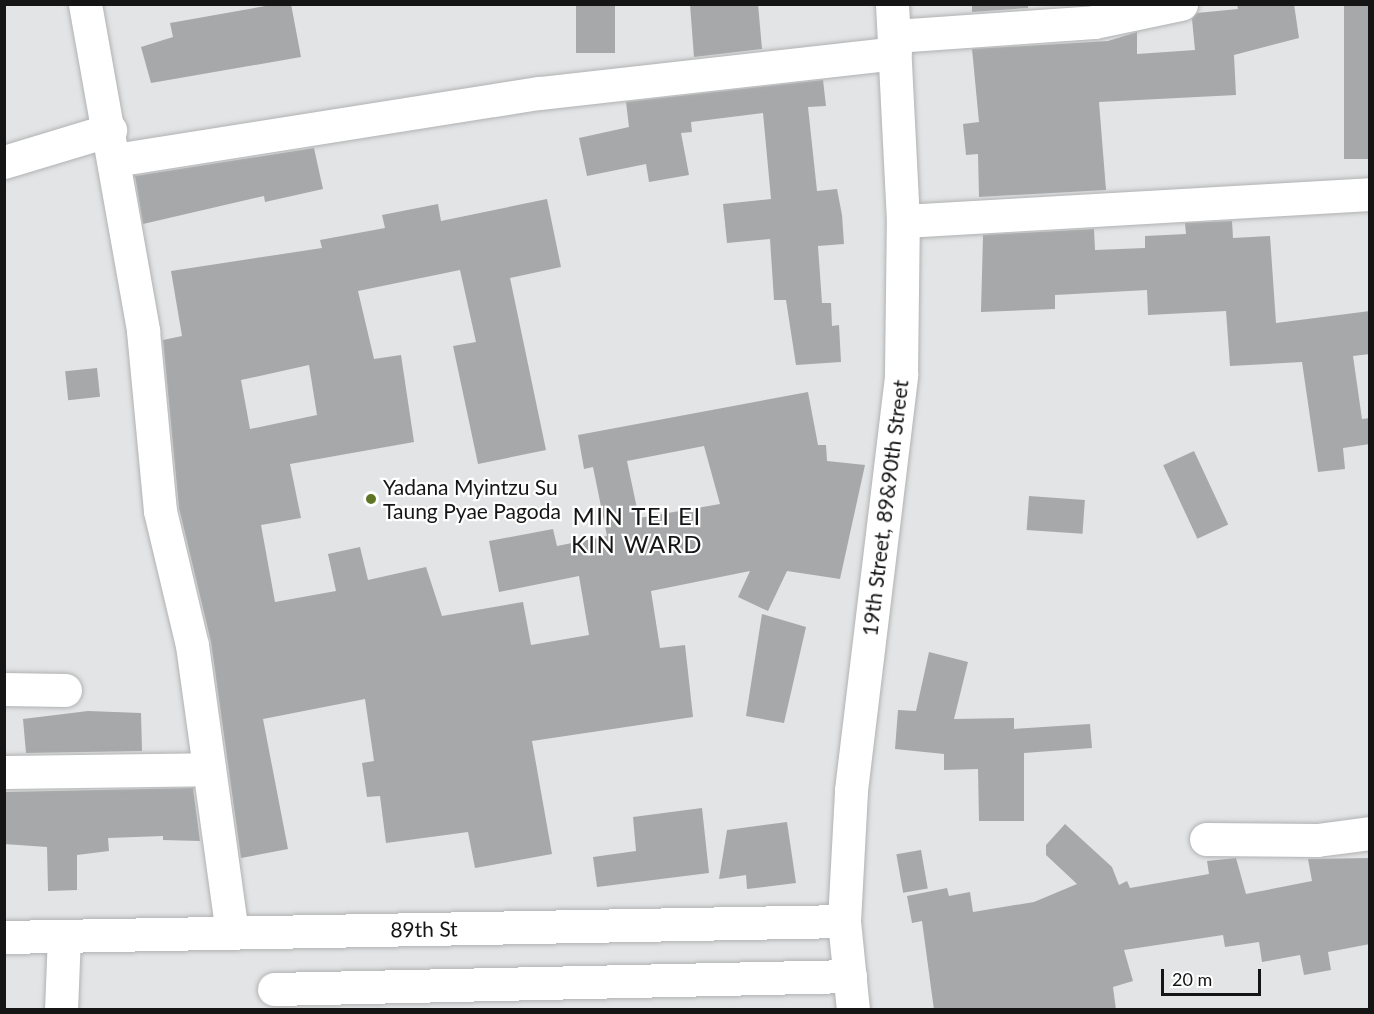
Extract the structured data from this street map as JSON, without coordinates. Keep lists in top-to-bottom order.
{
  "streets": {
    "street": ["19th Street, 89&90th Street", "89th St"]
  },
  "crossings": [
    ["19th Street, 89&90th Street", "89th St"]
  ],
  "districts": ["MIN TEI EI KIN WARD"],
  "places": ["Yadana Myintzu Su Taung Pyae Pagoda"],
  "scale_bar": "20 m"
}
